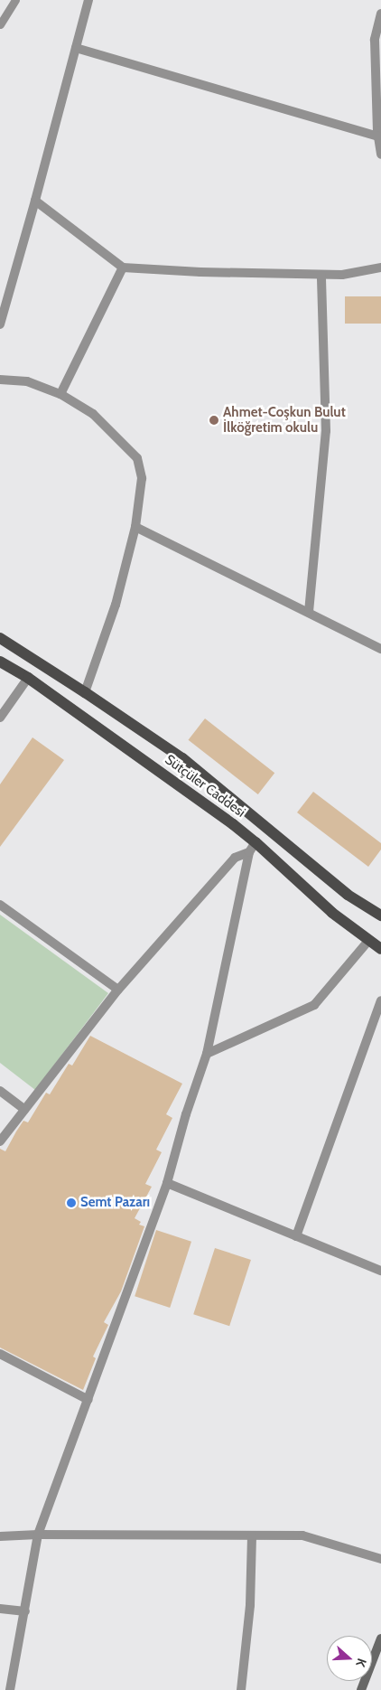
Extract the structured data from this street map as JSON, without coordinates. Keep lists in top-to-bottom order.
{
  "streets": {
    "main road": ["Sütçüler Caddesi"]
  },
  "places": ["Ahmet-Coşkun Bulut İlköğretim okulu", "Semt Pazarı"],
  "north": "right"
}
